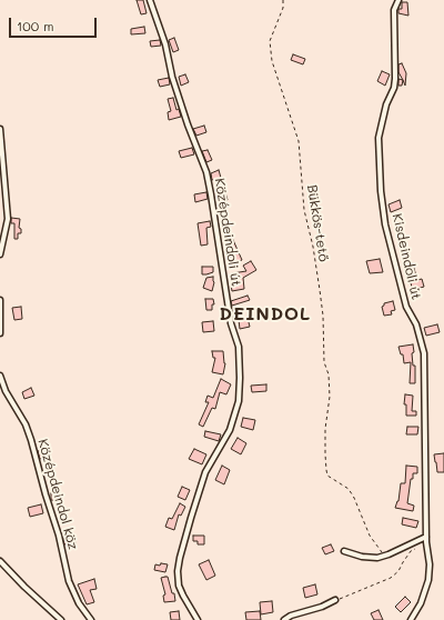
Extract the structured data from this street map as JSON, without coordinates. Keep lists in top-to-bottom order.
{
  "streets": {
    "street": ["Középdeindoli út", "Kisdeindoli út", "Középdeindol köz"],
    "path": ["Bükkös-tető"]
  },
  "districts": ["DEINDOL"],
  "scale_bar": "100 m"
}
